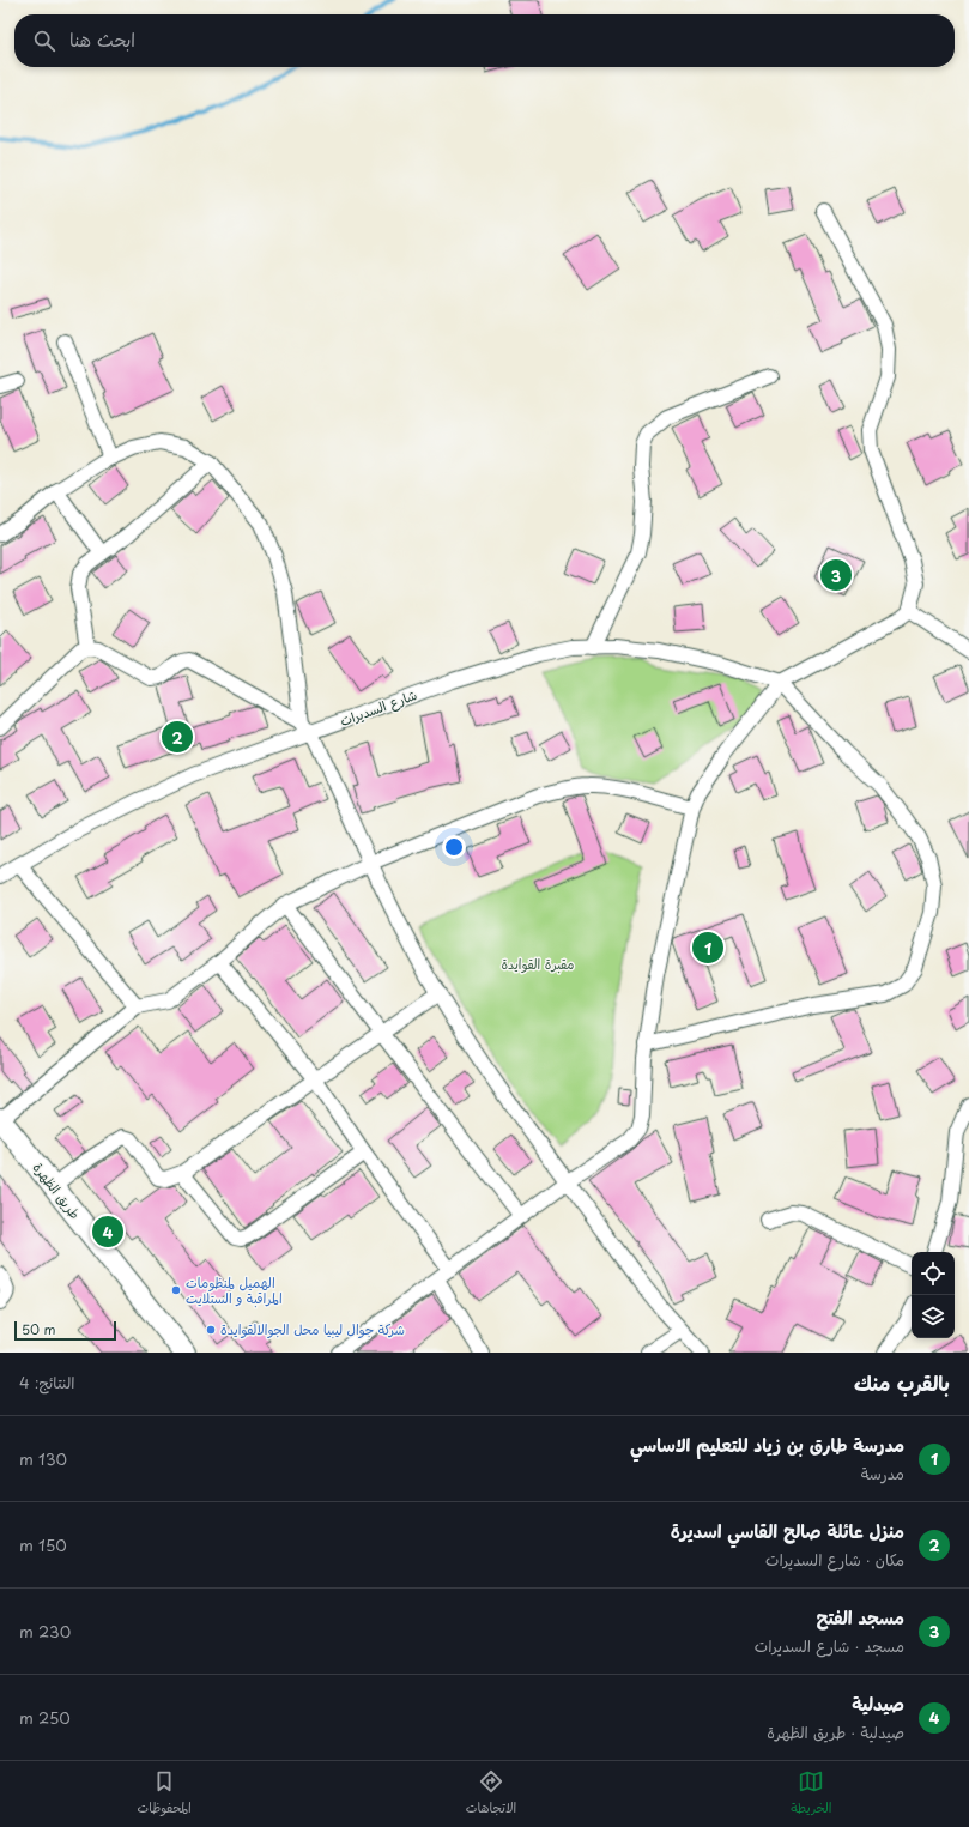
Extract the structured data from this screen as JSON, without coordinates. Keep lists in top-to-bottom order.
{
  "streets": {
    "main road": ["طريق الظهرة"],
    "street": ["شارع السديرات"]
  },
  "parks": ["مقبرة القوايدة"],
  "places": ["الهميل لمنظومات المراقبة و الستلايت", "شركة جوال ليبيا محل الجوالالقوايدة"],
  "scale_bar": "50 m",
  "page": {
    "search": "ابحث هنا",
    "pins": [
      "3",
      "2",
      "1",
      "4"
    ],
    "scale": "50 m",
    "heading": ["بالقرب منك", "النتائج: 4"],
    "list": [
      {
        "mark": "1",
        "name": "مدرسة طارق بن زياد للتعليم الاساسي",
        "note": "مدرسة",
        "value": "130 m"
      },
      {
        "mark": "2",
        "name": "منزل عائلة صالح القاسي اسديرة",
        "note": "مكان · شارع السديرات",
        "value": "150 m"
      },
      {
        "mark": "3",
        "name": "مسجد الفتح",
        "note": "مسجد · شارع السديرات",
        "value": "230 m"
      },
      {
        "mark": "4",
        "name": "صيدلية",
        "note": "صيدلية · طريق الظهرة",
        "value": "250 m"
      }
    ],
    "nav": ["الخريطة", "الاتجاهات", "المحفوظات"]
  }
}
